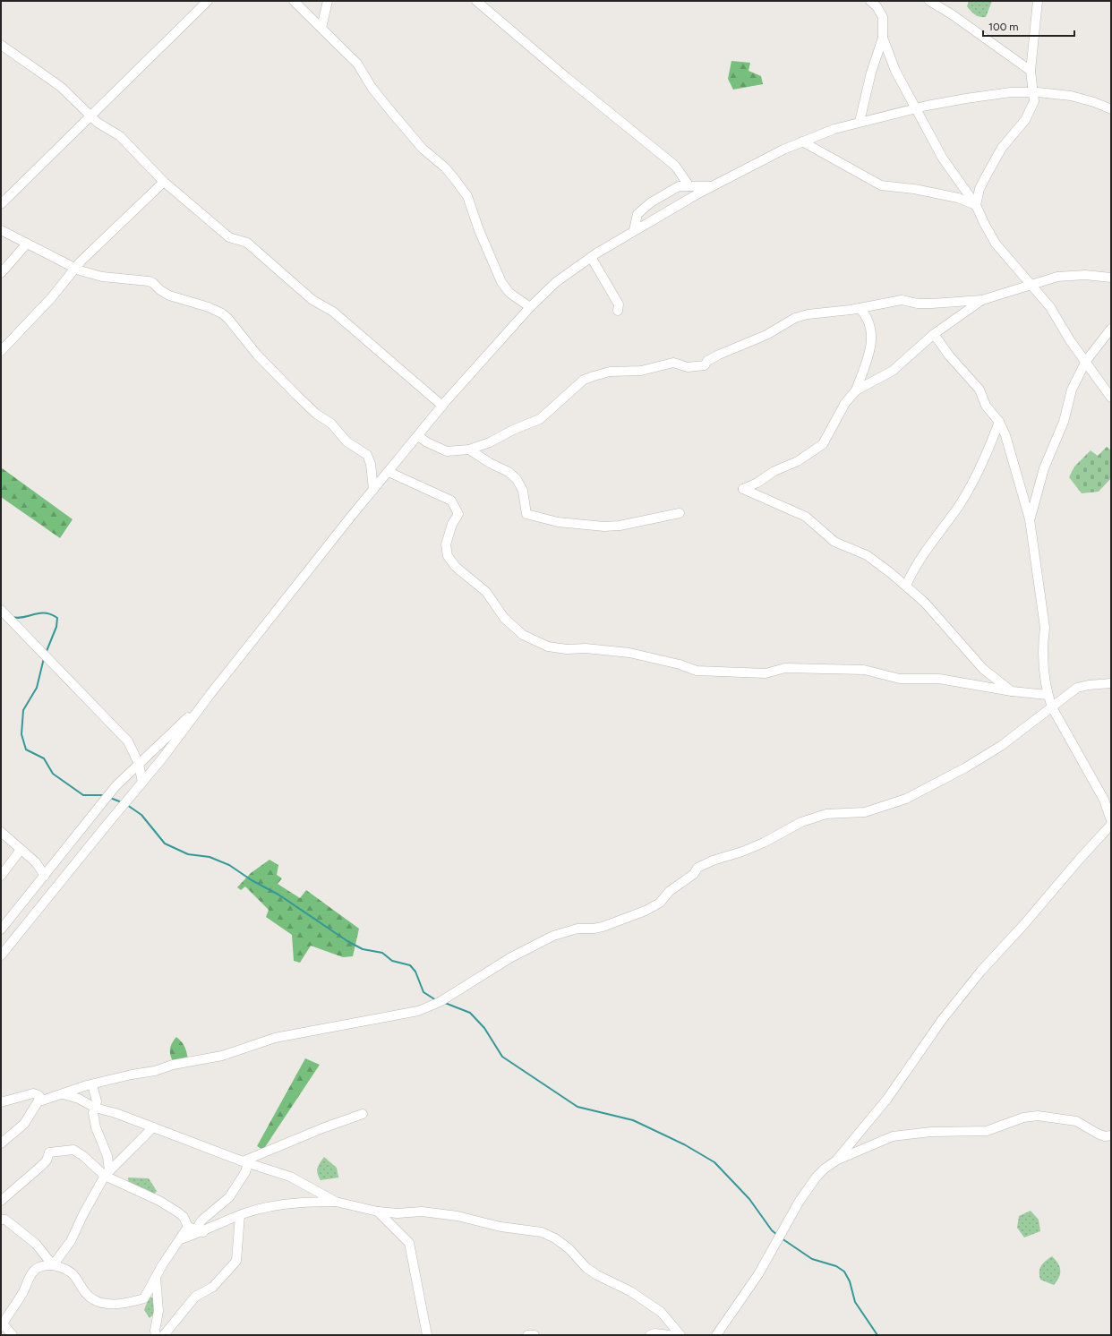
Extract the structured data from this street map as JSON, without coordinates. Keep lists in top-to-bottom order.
{
  "scale_bar": "100 m"
}
